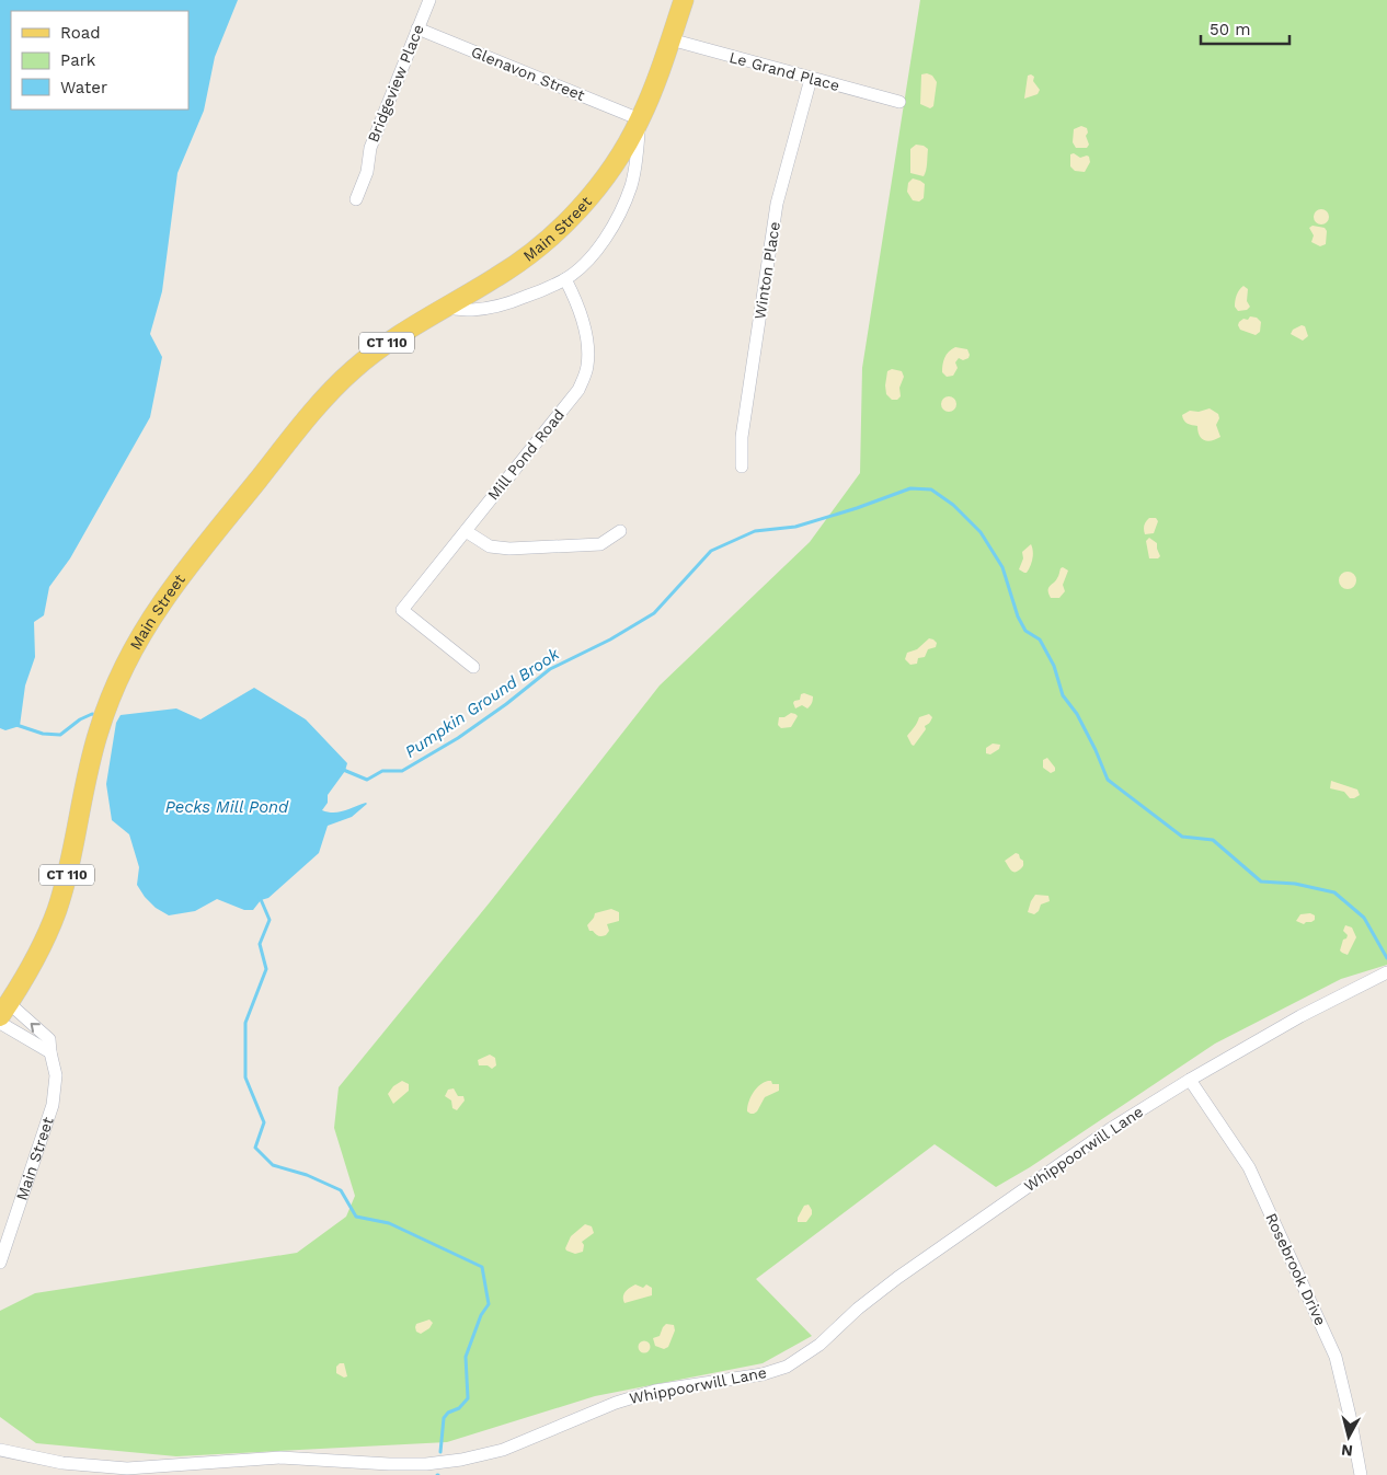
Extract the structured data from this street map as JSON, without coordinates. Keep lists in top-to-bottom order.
{
  "streets": {
    "main road": ["Main Street", "CT 110"],
    "street": [
      "Le Grand Place",
      "Glenavon Street",
      "Bridgeview Place",
      "Winton Place",
      "Mill Pond Road",
      "Whippoorwill Lane",
      "Rosebrook Drive"
    ]
  },
  "crossings": [
    ["Le Grand Place", "Main Street"],
    ["Le Grand Place", "Winton Place"],
    ["Glenavon Street", "Bridgeview Place"],
    ["Glenavon Street", "Main Street"],
    ["Main Street", "Mill Pond Road"],
    ["Whippoorwill Lane", "Rosebrook Drive"]
  ],
  "water": ["Pumpkin Ground Brook", "Pecks Mill Pond"],
  "legend": ["Road", "Park", "Water"],
  "scale_bar": "50 m",
  "north": "bottom"
}
